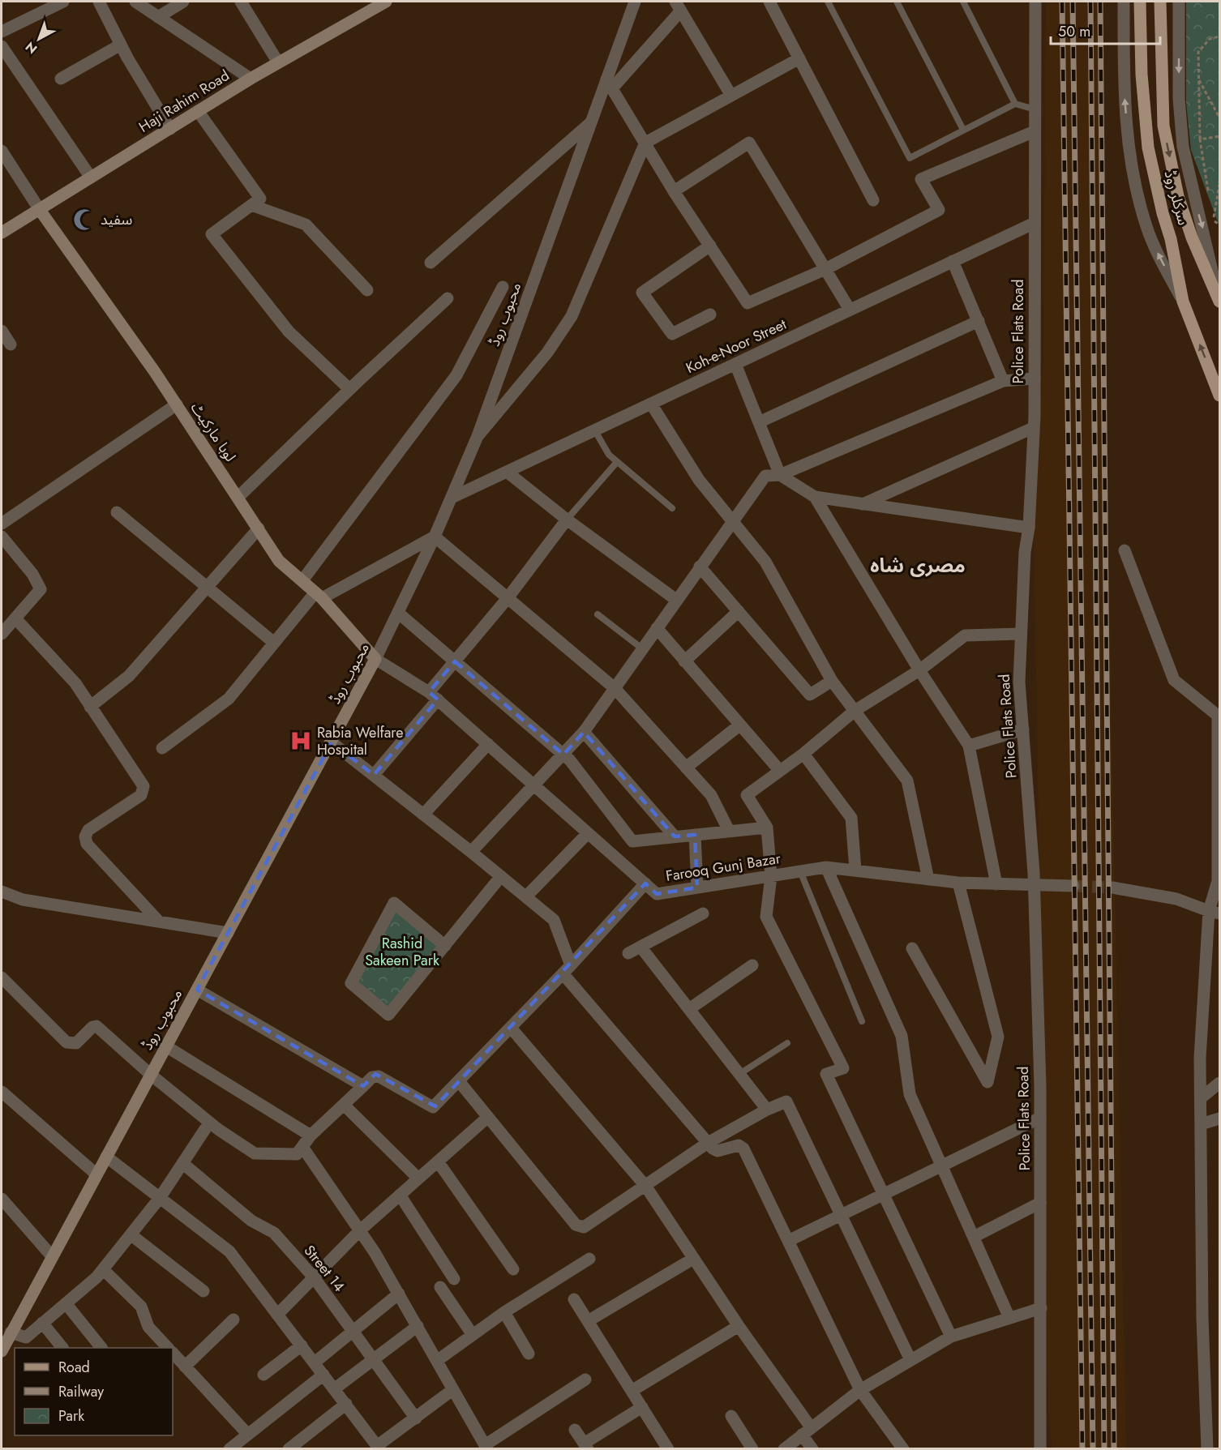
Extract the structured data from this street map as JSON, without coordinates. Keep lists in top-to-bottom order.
{
  "streets": {
    "main road": [
      "Haji Rahim Road",
      "سرکلر روڈ",
      "محبوب روڈ",
      "لوہا مارکیٹ"
    ],
    "street": [
      "Police Flats Road",
      "Koh-e-Noor Street",
      "Farooq Gunj Bazar",
      "Street 14"
    ]
  },
  "crossings": [
    ["Haji Rahim Road", "لوہا مارکیٹ"],
    ["محبوب روڈ", "Koh-e-Noor Street"],
    ["محبوب روڈ", "لوہا مارکیٹ"],
    ["محبوب روڈ", "Farooq Gunj Bazar"],
    ["Police Flats Road", "Koh-e-Noor Street"],
    ["Police Flats Road", "Farooq Gunj Bazar"],
    ["لوہا مارکیٹ", "Farooq Gunj Bazar"]
  ],
  "districts": ["مصری شاہ"],
  "parks": ["Rashid Sakeen Park"],
  "places": {
    "mosque": ["سفید"],
    "hospital": ["Rabia Welfare Hospital"]
  },
  "legend": ["Road", "Railway", "Park"],
  "scale_bar": "50 m",
  "north": "bottom left"
}
